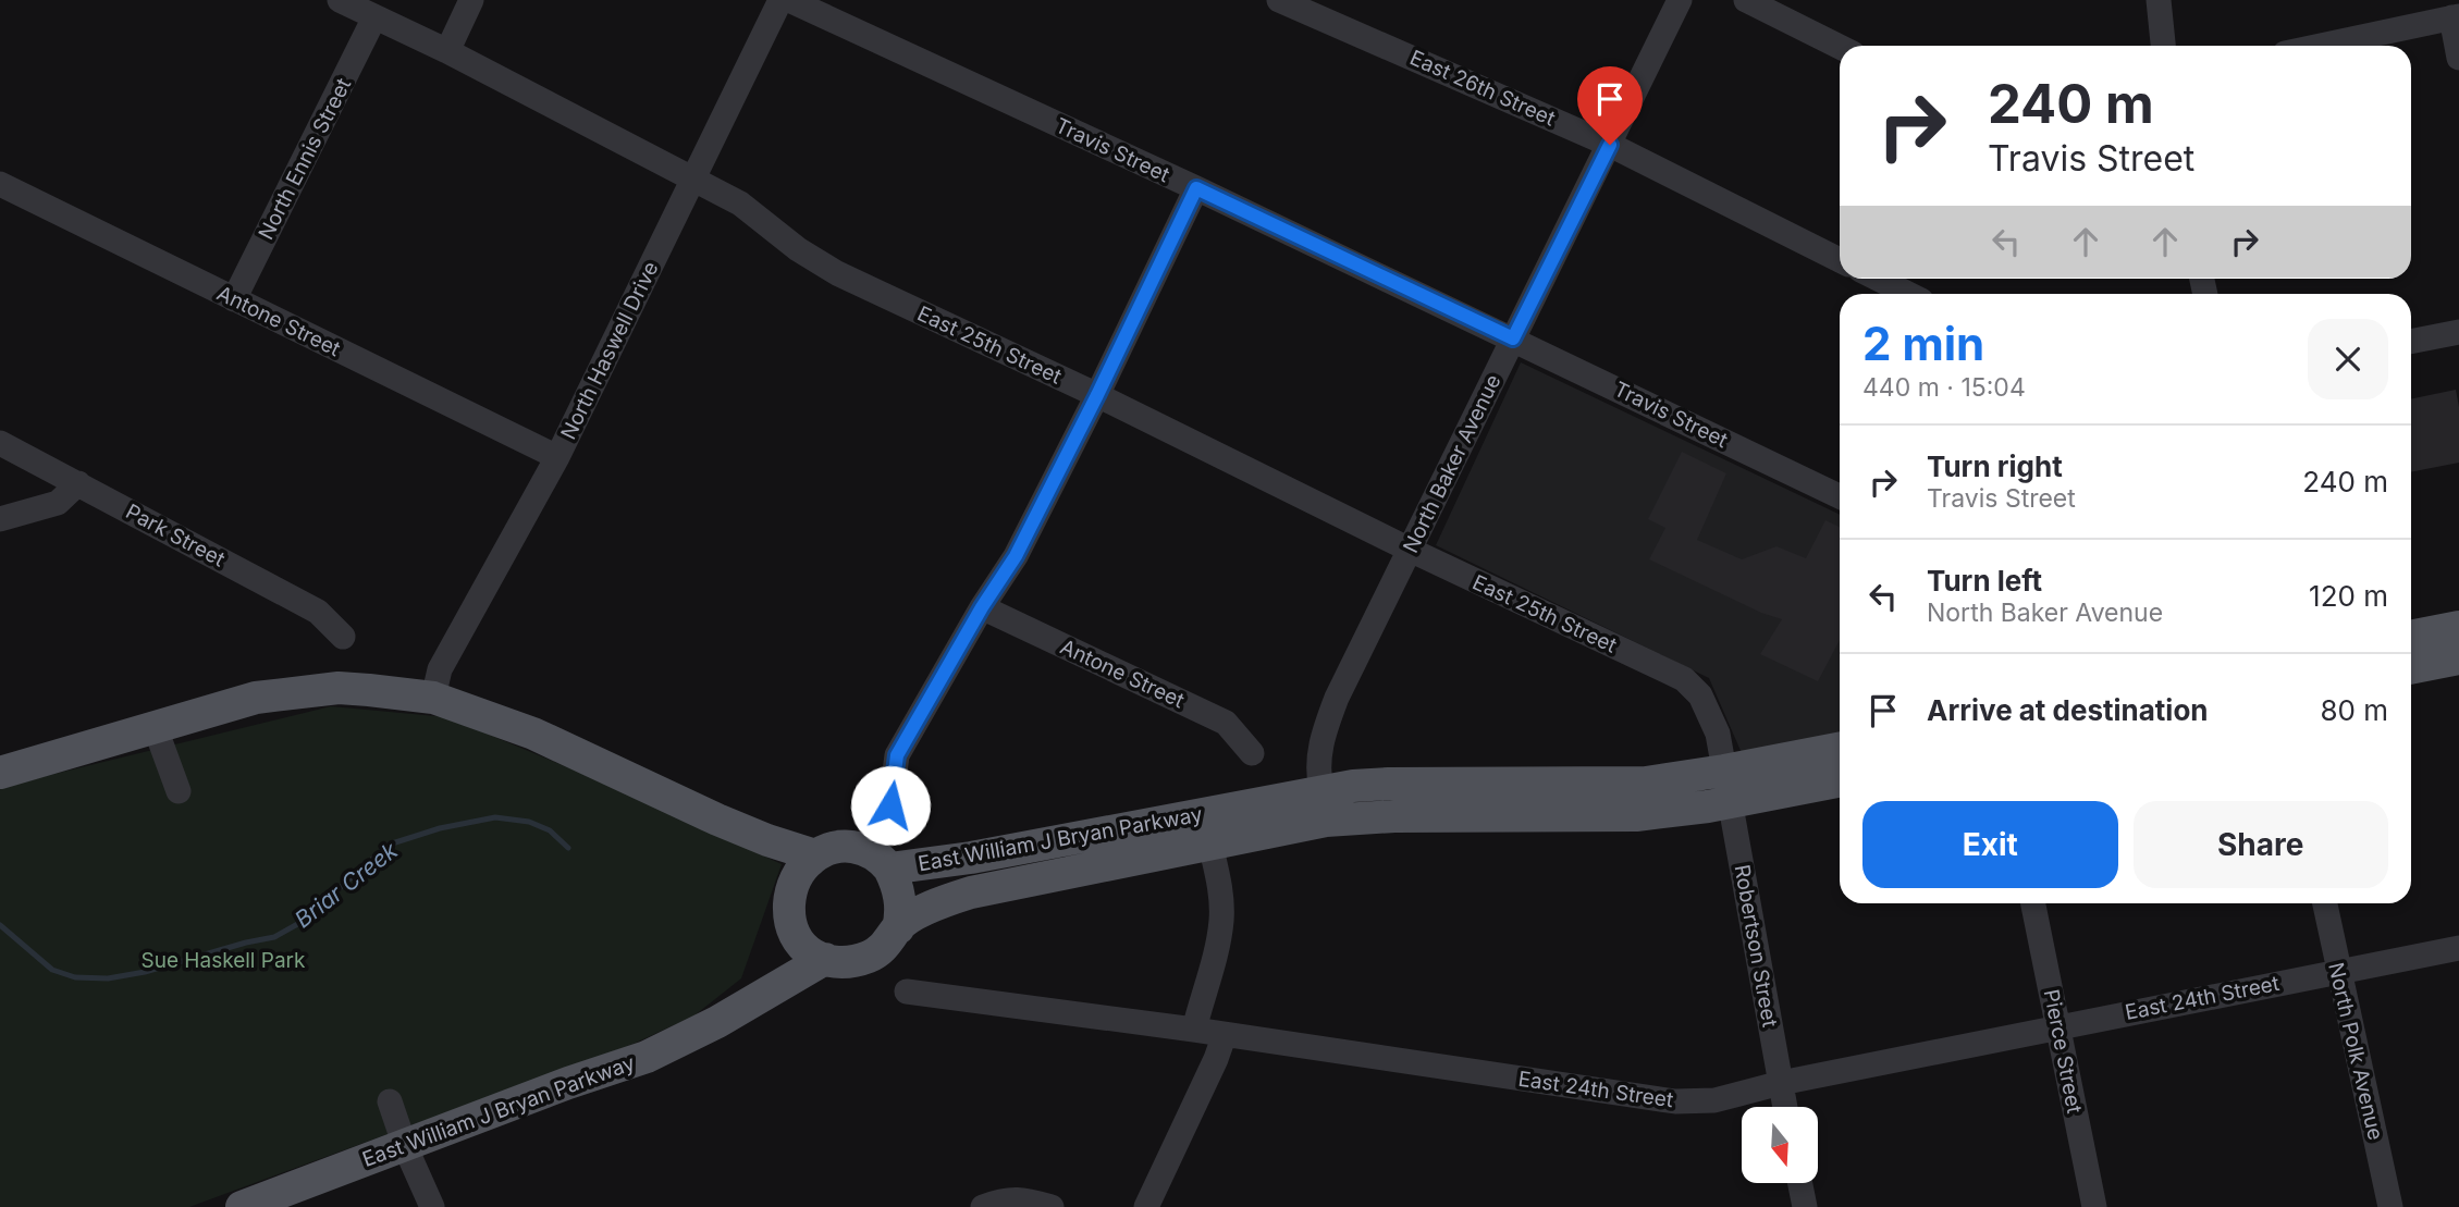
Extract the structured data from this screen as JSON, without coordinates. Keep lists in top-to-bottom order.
{
  "streets": {
    "main road": ["East William J Bryan Parkway"],
    "street": [
      "East 26th Street",
      "Travis Street",
      "North Ennis Street",
      "Antone Street",
      "East 25th Street",
      "North Haswell Drive",
      "North Baker Avenue",
      "Park Street",
      "Robertson Street",
      "East 24th Street",
      "Pierce Street",
      "North Polk Avenue"
    ]
  },
  "crossings": [
    ["East 26th Street", "North Baker Avenue"],
    ["Travis Street", "North Baker Avenue"],
    ["North Ennis Street", "Antone Street"],
    ["North Ennis Street", "East 25th Street"],
    ["Antone Street", "North Haswell Drive"],
    ["East 25th Street", "North Haswell Drive"],
    ["East 25th Street", "North Baker Avenue"],
    ["East 25th Street", "East William J Bryan Parkway"],
    ["East 25th Street", "Robertson Street"],
    ["North Baker Avenue", "East William J Bryan Parkway"],
    ["East William J Bryan Parkway", "Robertson Street"],
    ["Robertson Street", "East 24th Street"],
    ["East 24th Street", "Pierce Street"],
    ["East 24th Street", "North Polk Avenue"]
  ],
  "water": ["Briar Creek"],
  "parks": ["Sue Haskell Park"],
  "north": "bottom",
  "page": {
    "turn": ["240 m", "Travis Street"],
    "heading": ["2 min", "440 m · 15:04"],
    "list": [
      {
        "name": "Turn right",
        "note": "Travis Street",
        "value": "240 m"
      },
      {
        "name": "Turn left",
        "note": "North Baker Avenue",
        "value": "120 m"
      },
      {
        "name": "Arrive at destination",
        "value": "80 m"
      }
    ],
    "buttons": ["Exit", "Share"]
  }
}
